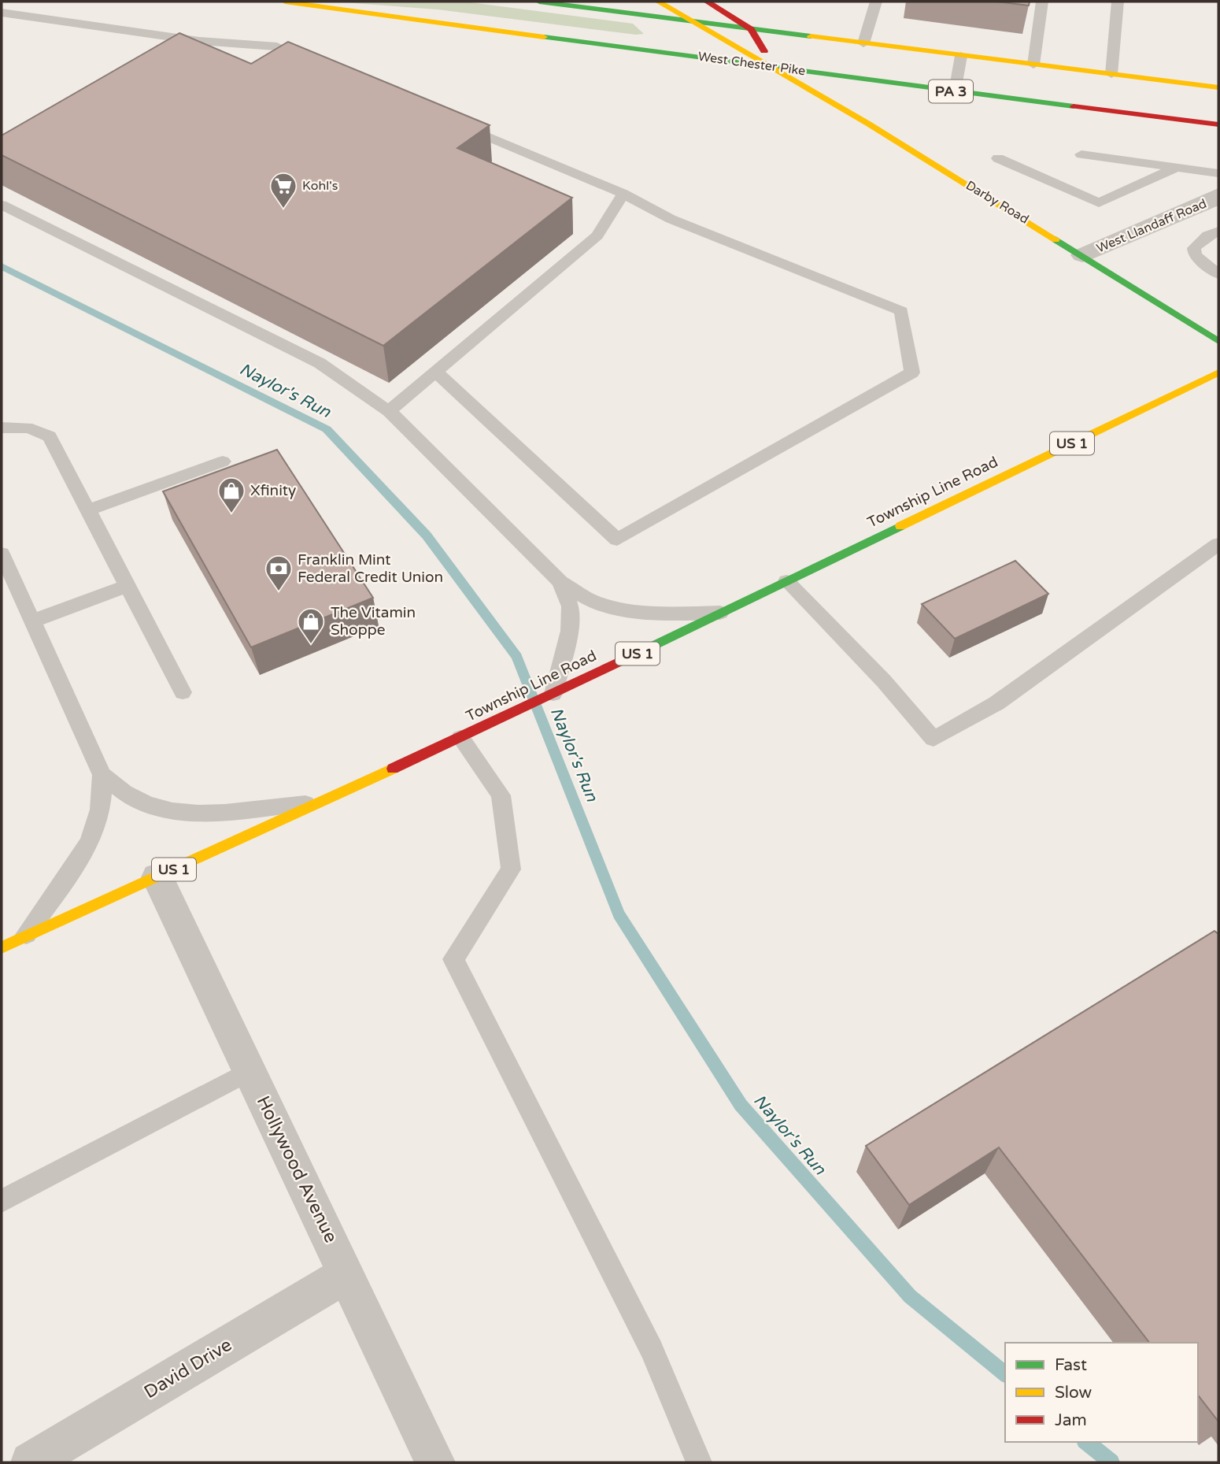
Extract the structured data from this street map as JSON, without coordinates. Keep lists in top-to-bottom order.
{
  "streets": {
    "main road": [
      "West Chester Pike",
      "PA 3",
      "Darby Road",
      "US 1",
      "Township Line Road"
    ],
    "street": ["West Llandaff Road", "Hollywood Avenue", "David Drive"]
  },
  "crossings": [
    ["West Chester Pike", "Darby Road"],
    ["PA 3", "Darby Road"],
    ["Darby Road", "West Llandaff Road"],
    ["Township Line Road", "Hollywood Avenue"],
    ["Hollywood Avenue", "David Drive"]
  ],
  "water": ["Naylor's Run"],
  "places": {
    "supermarket": ["Kohl's"],
    "shop": ["Xfinity", "The Vitamin Shoppe"],
    "bank": ["Franklin Mint Federal Credit Union"]
  },
  "legend": ["Fast", "Slow", "Jam"]
}
